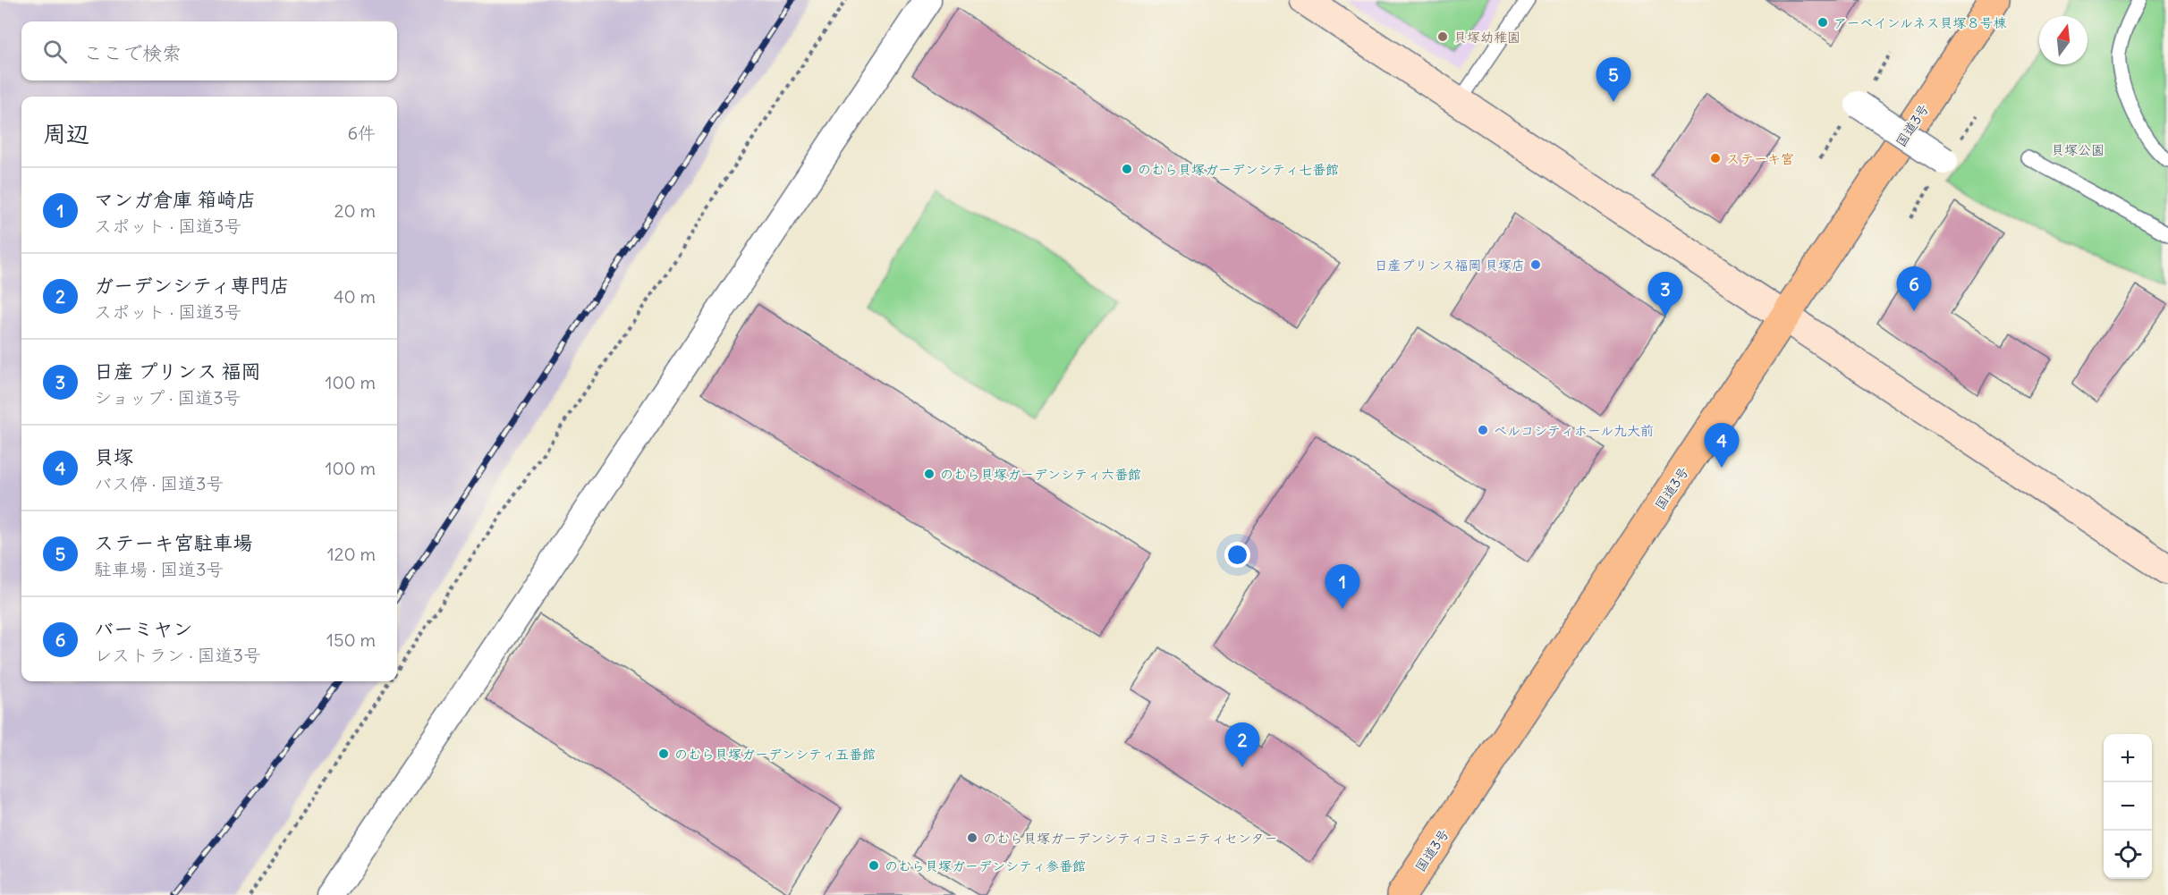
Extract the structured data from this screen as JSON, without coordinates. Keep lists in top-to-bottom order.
{
  "streets": {
    "highway": ["国道3号"]
  },
  "parks": ["貝塚公園"],
  "places": [
    "アーベインルネス貝塚８号棟",
    "貝塚幼稚園",
    "ステーキ宮",
    "のむら貝塚ガーデンシティ七番館",
    "日産プリンス福岡 貝塚店",
    "ベルコシティホール九大前",
    "のむら貝塚ガーデンシティ六番館",
    "のむら貝塚ガーデンシティ五番館",
    "のむら貝塚ガーデンシティコミュニティセンター",
    "のむら貝塚ガーデンシティ参番館"
  ],
  "north": "top",
  "page": {
    "search": "ここで検索",
    "pins": [
      "5",
      "6",
      "3",
      "4",
      "1",
      "2"
    ],
    "heading": ["周辺", "6件"],
    "list": [
      {
        "mark": "1",
        "name": "マンガ倉庫 箱崎店",
        "note": "スポット · 国道3号",
        "value": "20 m"
      },
      {
        "mark": "2",
        "name": "ガーデンシティ専門店",
        "note": "スポット · 国道3号",
        "value": "40 m"
      },
      {
        "mark": "3",
        "name": "日産 プリンス 福岡",
        "note": "ショップ · 国道3号",
        "value": "100 m"
      },
      {
        "mark": "4",
        "name": "貝塚",
        "note": "バス停 · 国道3号",
        "value": "100 m"
      },
      {
        "mark": "5",
        "name": "ステーキ宮駐車場",
        "note": "駐車場 · 国道3号",
        "value": "120 m"
      },
      {
        "mark": "6",
        "name": "バーミヤン",
        "note": "レストラン · 国道3号",
        "value": "150 m"
      }
    ],
    "map_buttons": ["+", "−"]
  }
}
